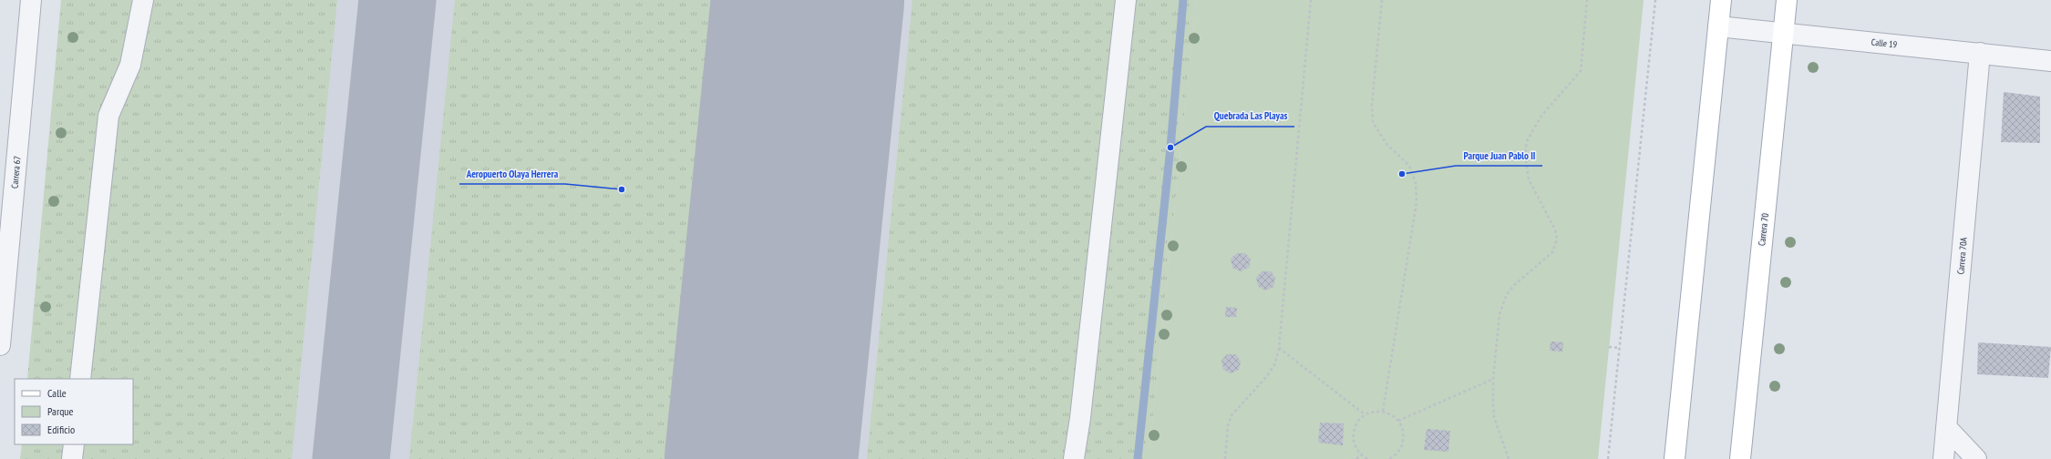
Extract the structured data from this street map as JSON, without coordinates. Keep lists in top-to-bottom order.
{
  "streets": {
    "main road": ["Carrera 70"],
    "street": ["Calle 19", "Carrera 67", "Carrera 70A"]
  },
  "crossings": [
    ["Calle 19", "Carrera 70"],
    ["Calle 19", "Carrera 70A"]
  ],
  "places": ["Quebrada Las Playas", "Parque Juan Pablo II", "Aeropuerto Olaya Herrera"],
  "legend": ["Calle", "Parque", "Edificio"]
}
